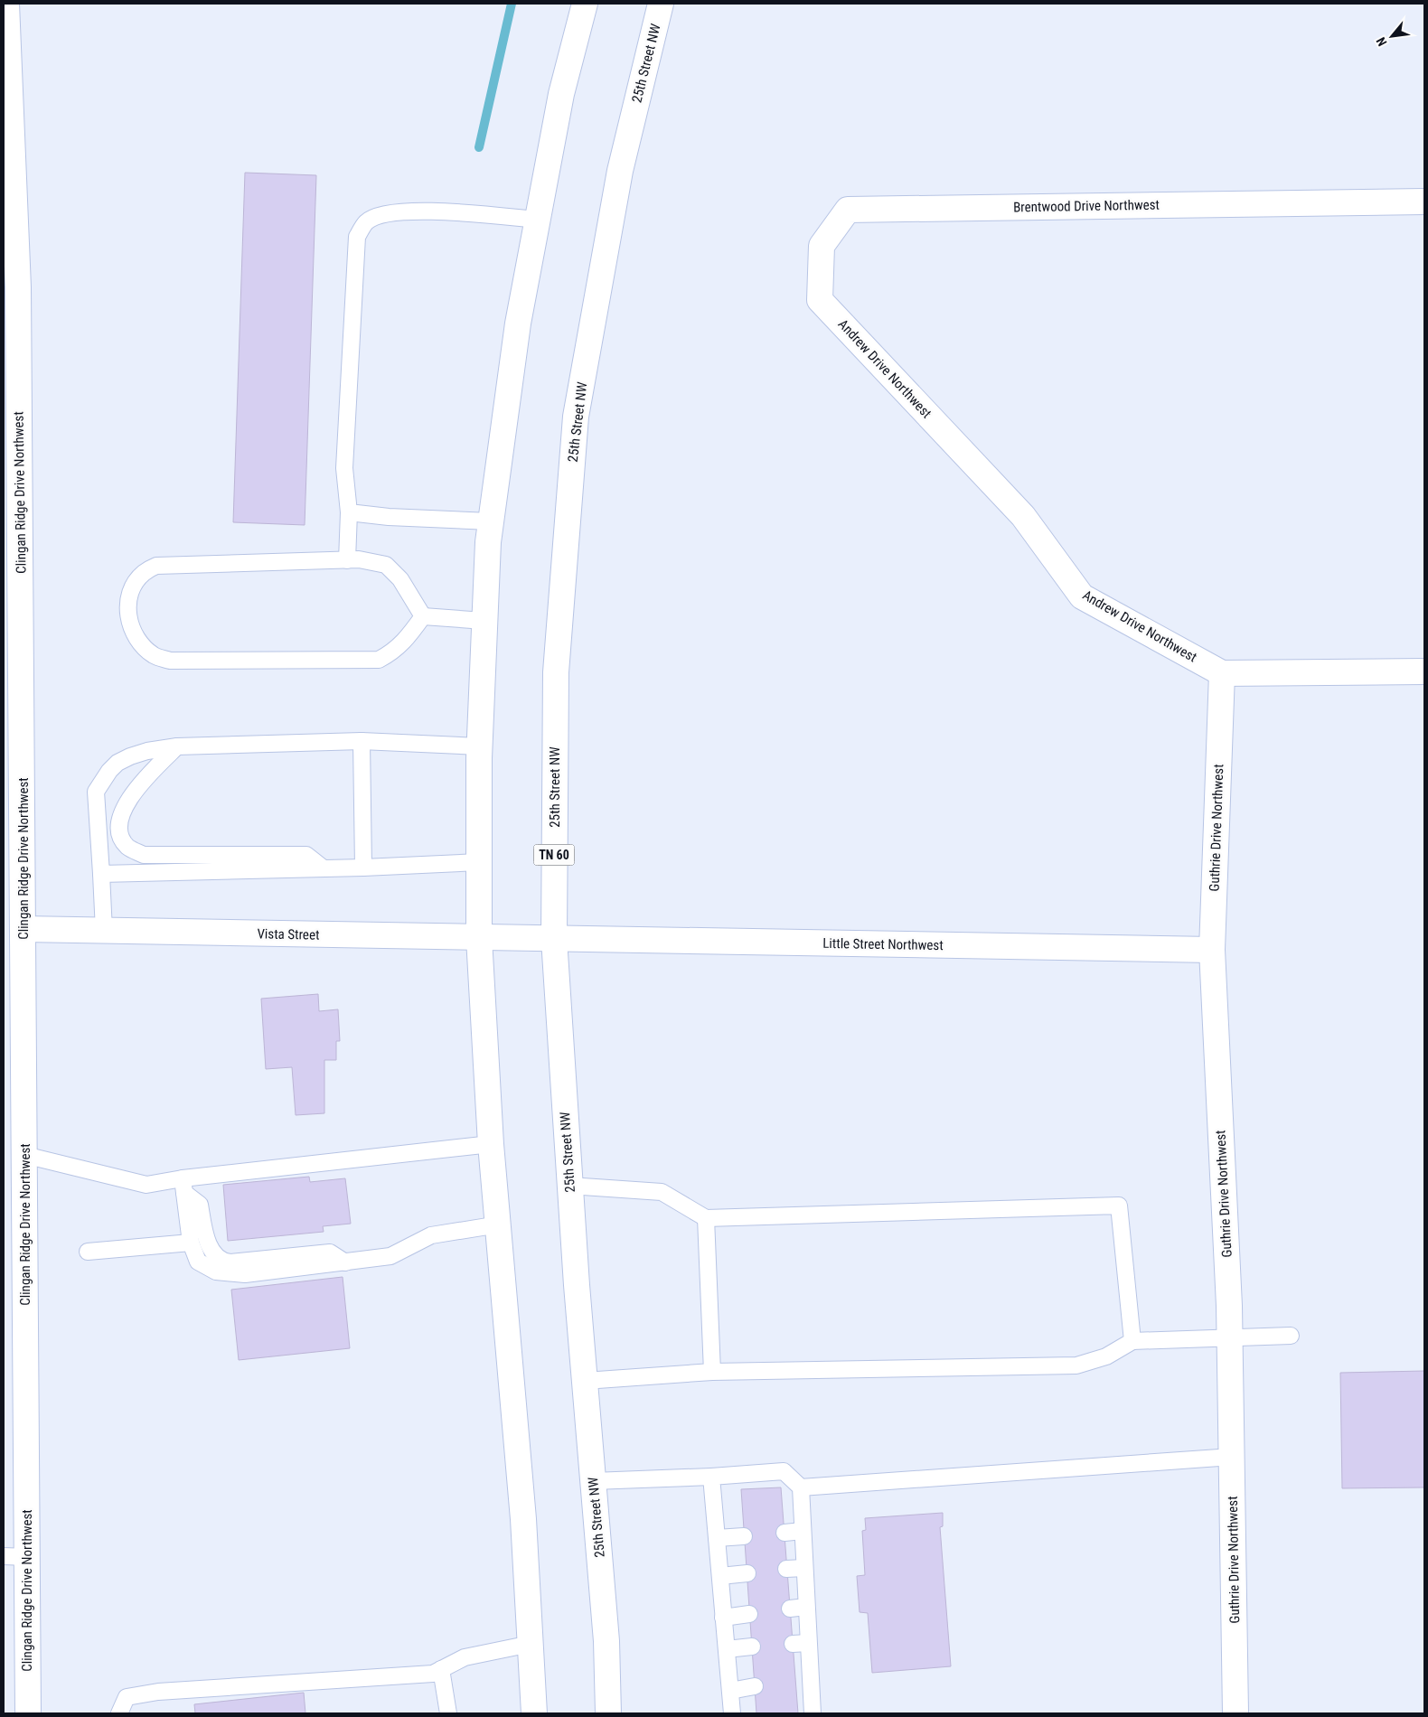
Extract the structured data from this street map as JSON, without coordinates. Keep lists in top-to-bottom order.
{
  "streets": {
    "main road": [
      "25th Street NW",
      "Brentwood Drive Northwest",
      "Andrew Drive Northwest",
      "Clingan Ridge Drive Northwest",
      "Guthrie Drive Northwest",
      "TN 60",
      "Vista Street",
      "Little Street Northwest"
    ]
  },
  "crossings": [
    ["25th Street NW", "Vista Street"],
    ["25th Street NW", "Little Street Northwest"],
    ["Brentwood Drive Northwest", "Andrew Drive Northwest"],
    ["Andrew Drive Northwest", "Guthrie Drive Northwest"],
    ["Clingan Ridge Drive Northwest", "Vista Street"],
    ["Guthrie Drive Northwest", "Little Street Northwest"],
    ["Vista Street", "Little Street Northwest"]
  ],
  "north": "bottom left"
}
